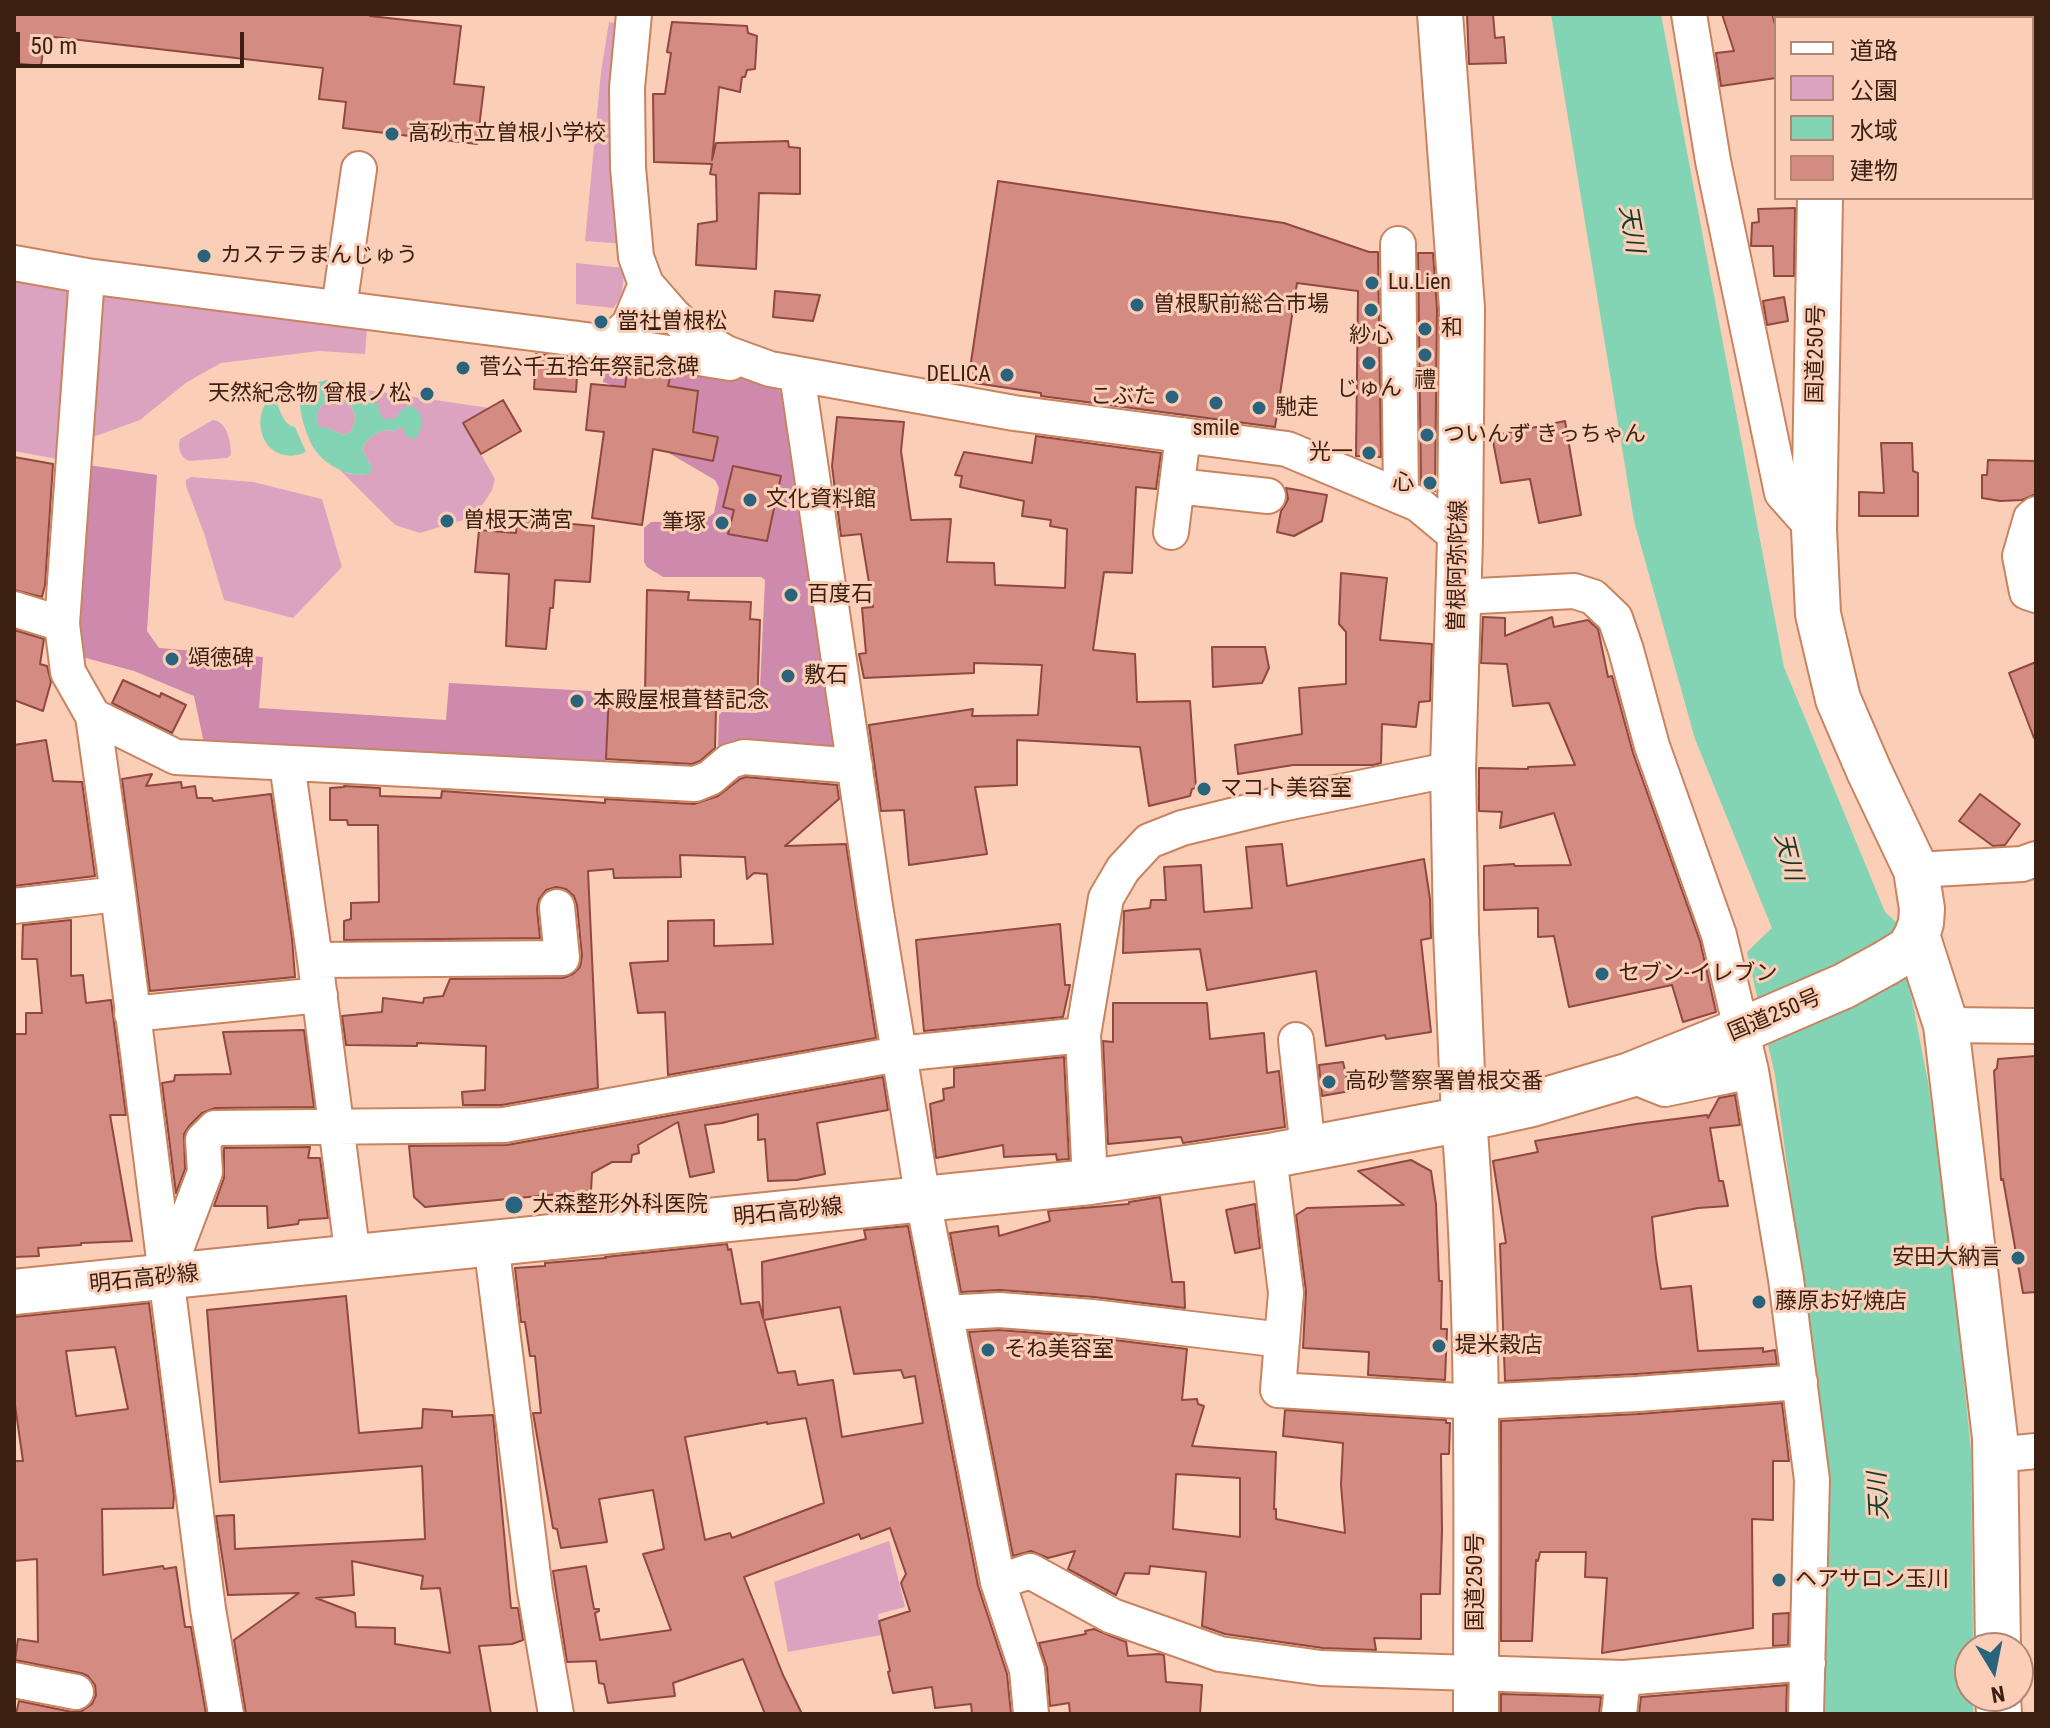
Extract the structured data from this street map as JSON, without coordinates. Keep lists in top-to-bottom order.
{
  "streets": {
    "main road": ["国道250号", "曽根阿弥陀線", "明石高砂線"]
  },
  "crossings": [
    ["国道250号", "曽根阿弥陀線"],
    ["国道250号", "明石高砂線"],
    ["曽根阿弥陀線", "明石高砂線"]
  ],
  "water": ["天川"],
  "places": [
    "高砂市立曽根小学校",
    "カステラまんじゅう",
    "Lu.Lien",
    "曽根駅前総合市場",
    "紗心",
    "當社曽根松",
    "和",
    "禮",
    "じゅん",
    "菅公千五拾年祭記念碑",
    "DELICA",
    "天然紀念物 曾根ノ松",
    "こぶた",
    "smile",
    "馳走",
    "ついんず きっちゃん",
    "光一",
    "心",
    "文化資料館",
    "曽根天満宮",
    "筆塚",
    "百度石",
    "頌徳碑",
    "敷石",
    "本殿屋根葺替記念",
    "マコト美容室",
    "セブン-イレブン",
    "高砂警察署曽根交番",
    "大森整形外科医院",
    "安田大納言",
    "藤原お好焼店",
    "堤米穀店",
    "そね美容室",
    "ヘアサロン玉川"
  ],
  "legend": [
    "道路",
    "公園",
    "水域",
    "建物"
  ],
  "scale_bar": "50 m",
  "north": "bottom"
}
